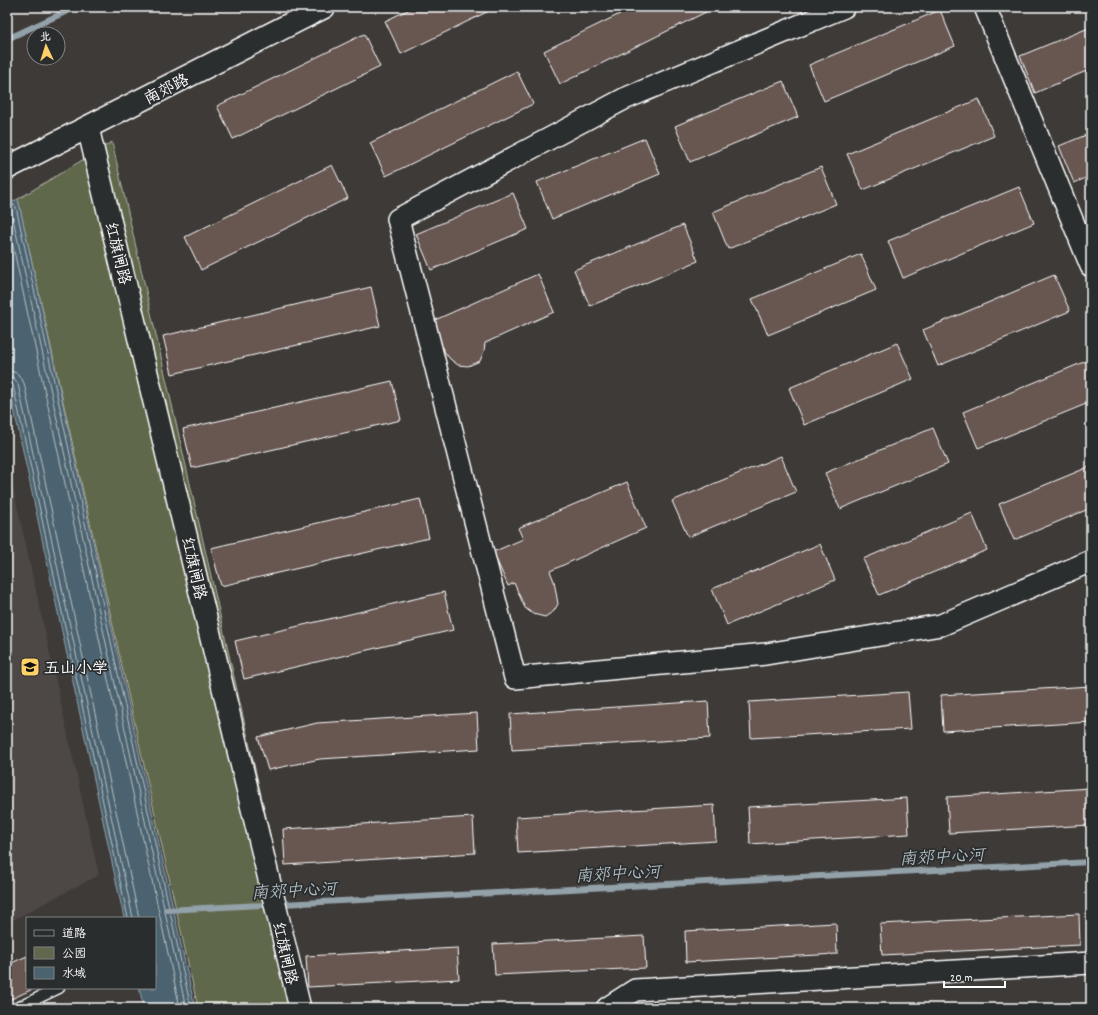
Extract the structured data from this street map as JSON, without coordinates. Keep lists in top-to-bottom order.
{
  "streets": {
    "street": ["南郊路", "红旗闸路"]
  },
  "crossings": [
    ["南郊路", "红旗闸路"]
  ],
  "water": ["南郊中心河"],
  "places": {
    "school or university": ["五山小学"]
  },
  "legend": ["道路", "公园", "水域"],
  "scale_bar": "20 m",
  "north": "top"
}
